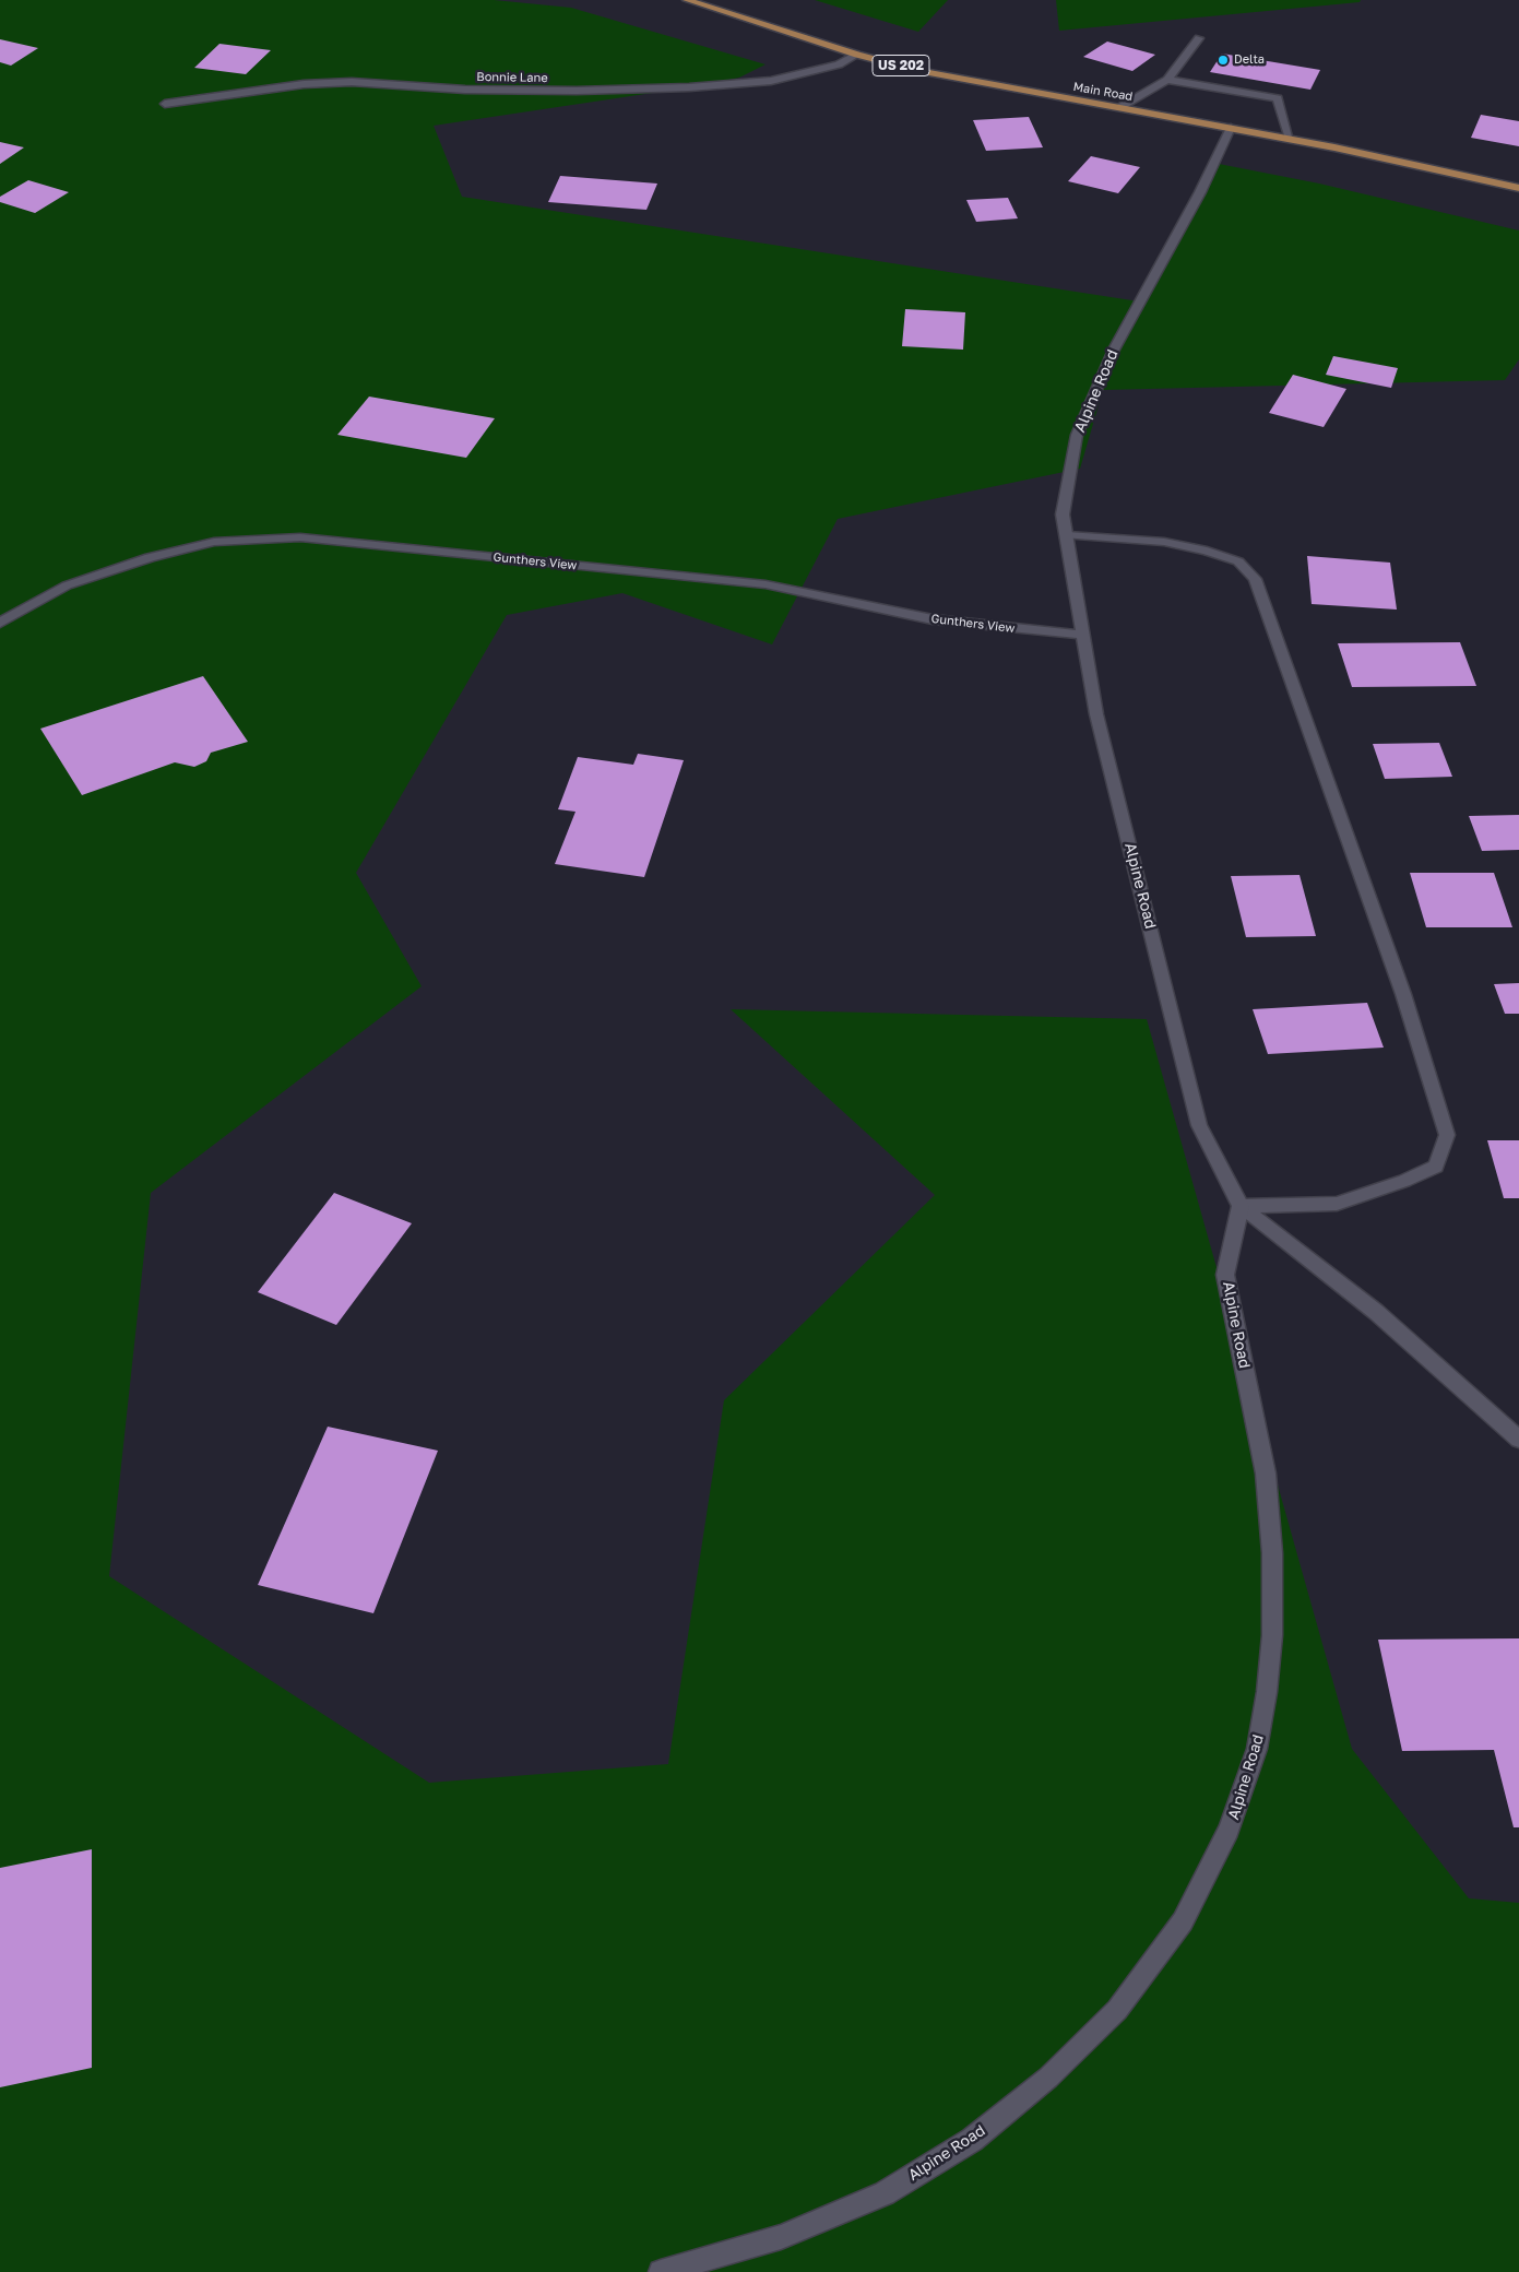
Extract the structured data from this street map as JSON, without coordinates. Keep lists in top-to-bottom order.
{
  "streets": {
    "main road": ["US 202", "Main Road"],
    "street": ["Bonnie Lane", "Alpine Road", "Gunthers View"]
  },
  "crossings": [
    ["Bonnie Lane", "Main Road"],
    ["Main Road", "Alpine Road"],
    ["Alpine Road", "Gunthers View"]
  ],
  "places": ["Delta"]
}
